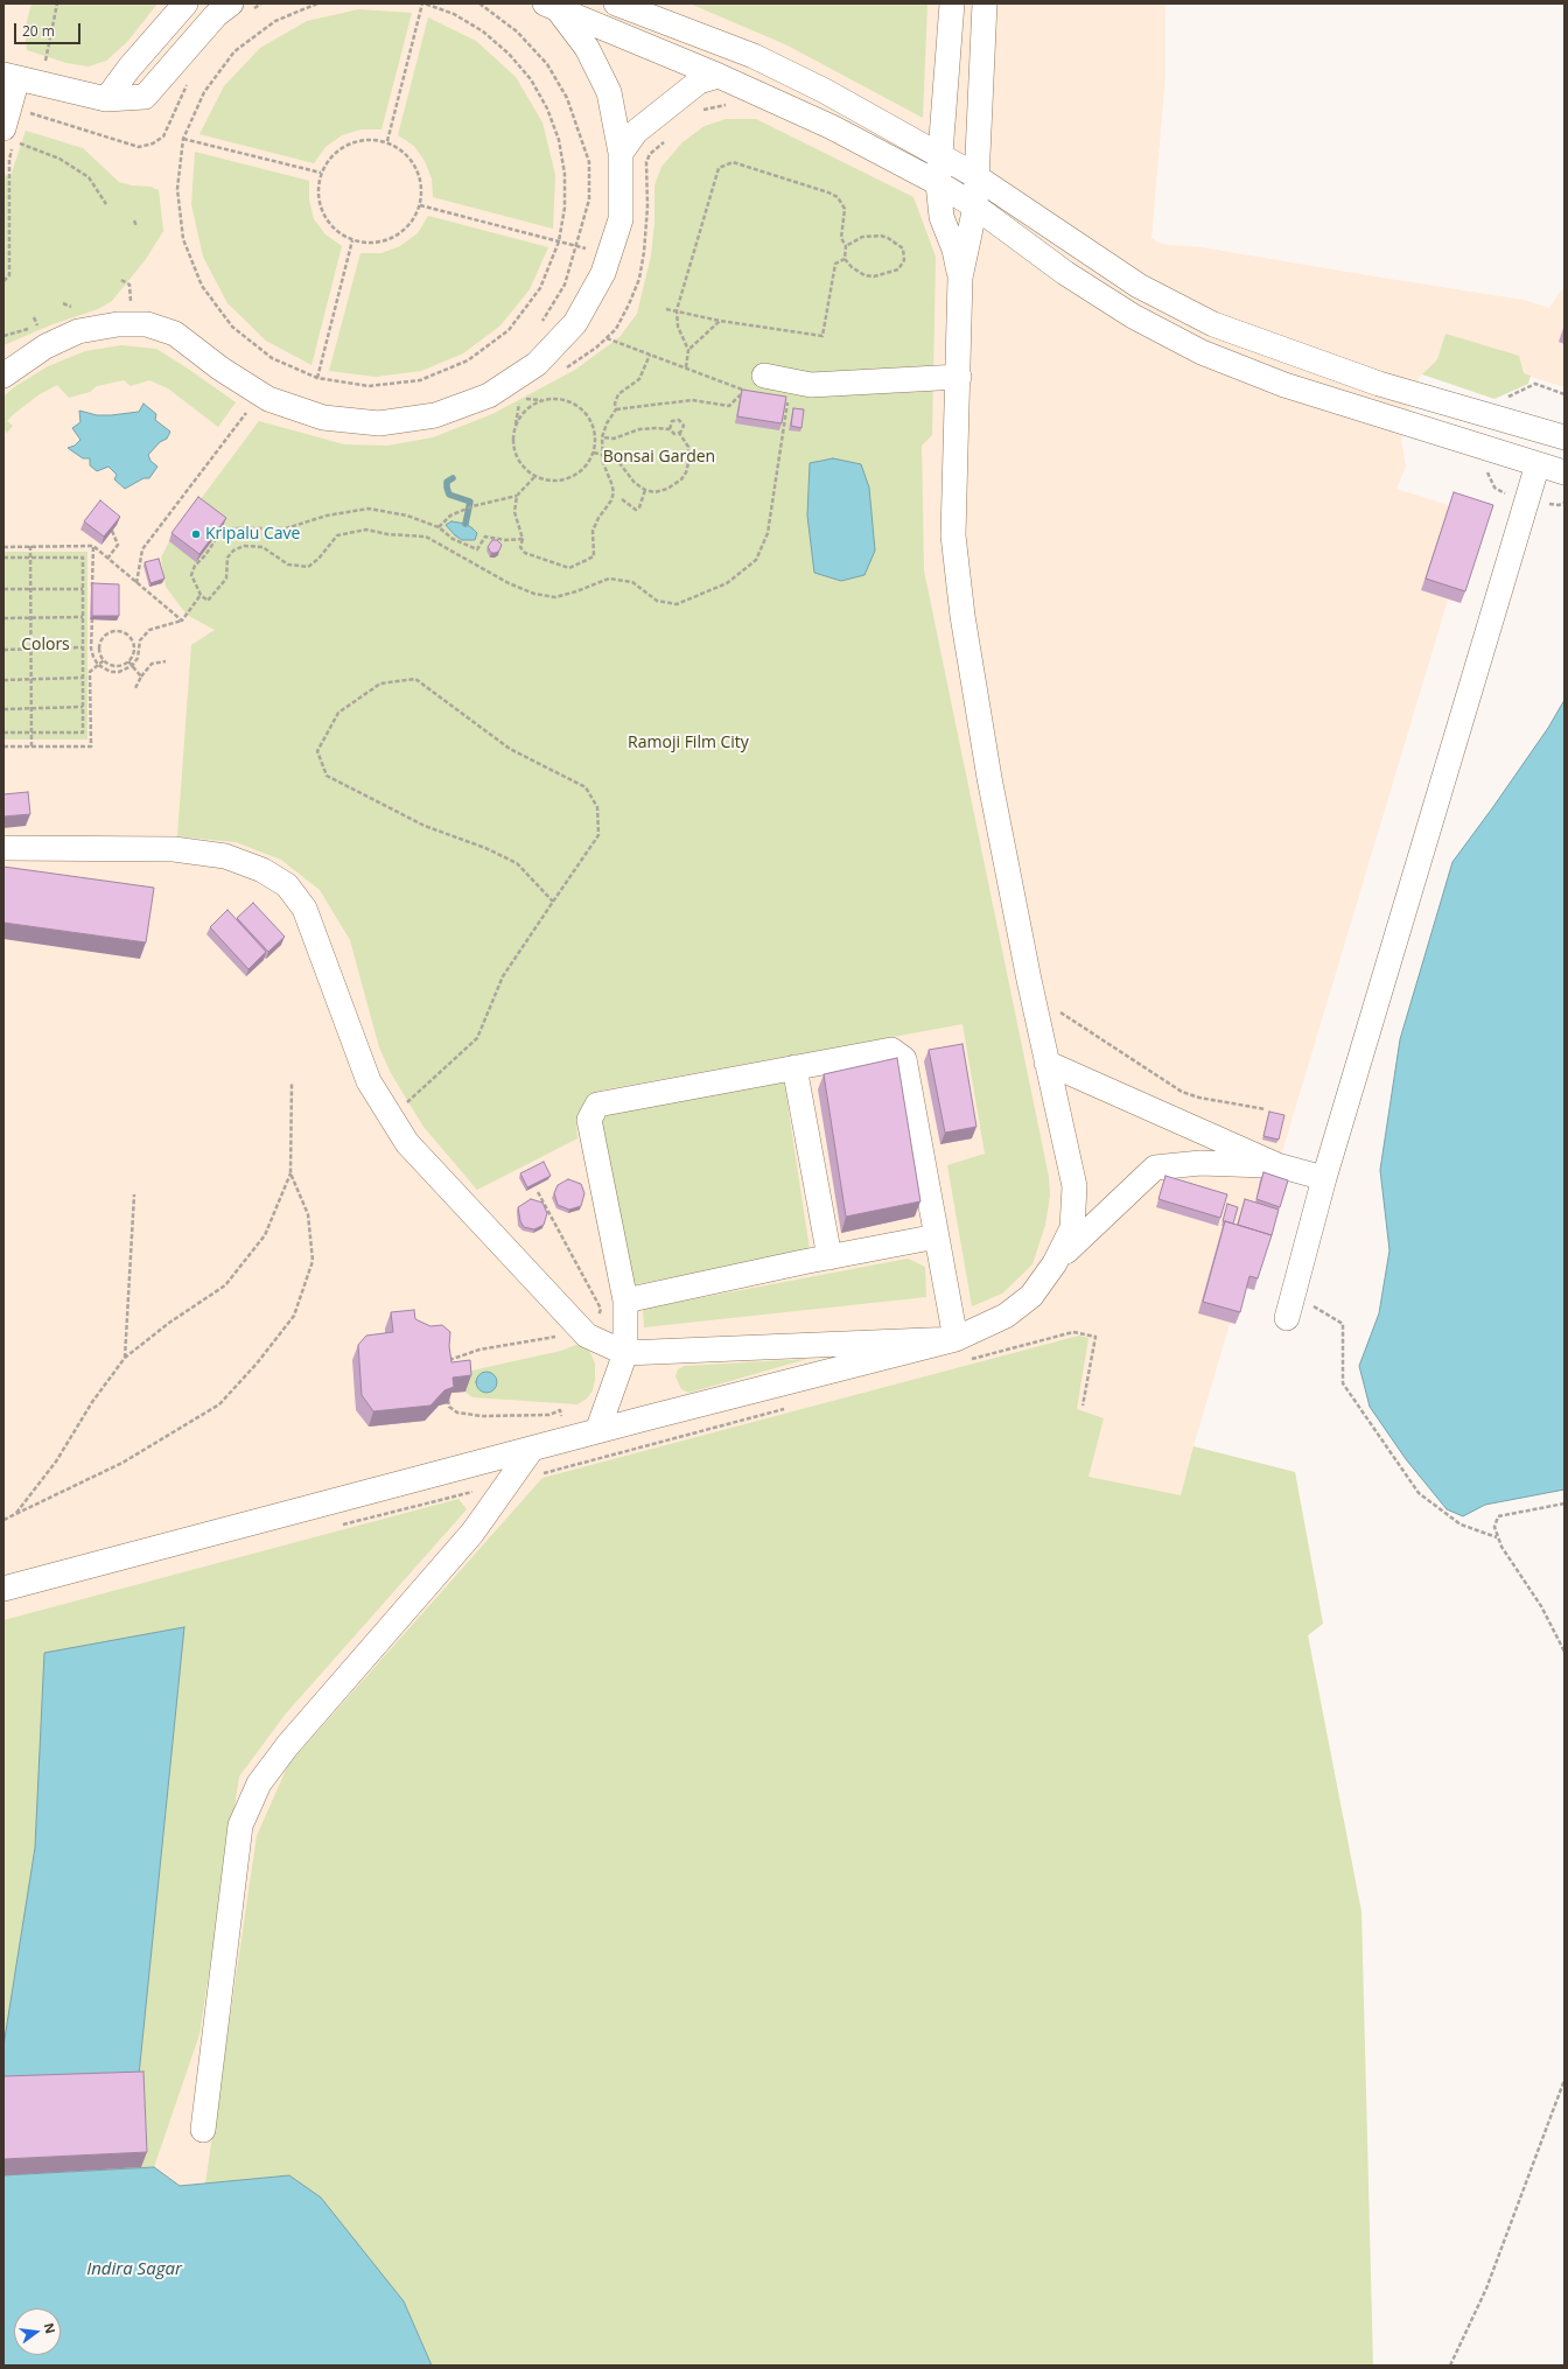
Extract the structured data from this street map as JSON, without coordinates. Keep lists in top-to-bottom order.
{
  "water": ["Indira Sagar"],
  "parks": ["Bonsai Garden", "Colors", "Ramoji Film City"],
  "places": ["Kripalu Cave"],
  "scale_bar": "20 m",
  "north": "right"
}
